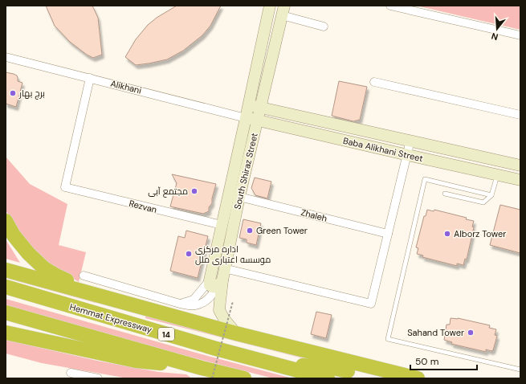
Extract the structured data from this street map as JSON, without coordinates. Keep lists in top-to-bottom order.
{
  "streets": {
    "highway": ["Hemmat Expressway", "14"],
    "main road": ["Baba Alikhani Street", "South Shiraz Street"],
    "street": ["Alikhani", "Rezvan", "Zhaleh"]
  },
  "crossings": [
    ["Alikhani", "Baba Alikhani Street"],
    ["Alikhani", "South Shiraz Street"],
    ["Alikhani", "Rezvan"],
    ["Baba Alikhani Street", "South Shiraz Street"],
    ["South Shiraz Street", "Rezvan"],
    ["South Shiraz Street", "Zhaleh"]
  ],
  "places": [
    "برج بهار",
    "مجتمع آبی",
    "Green Tower",
    "Alborz Tower",
    "اداره مرکزی موسسه اعتباری ملل",
    "Sahand Tower"
  ],
  "scale_bar": "50 m",
  "north": "bottom"
}
